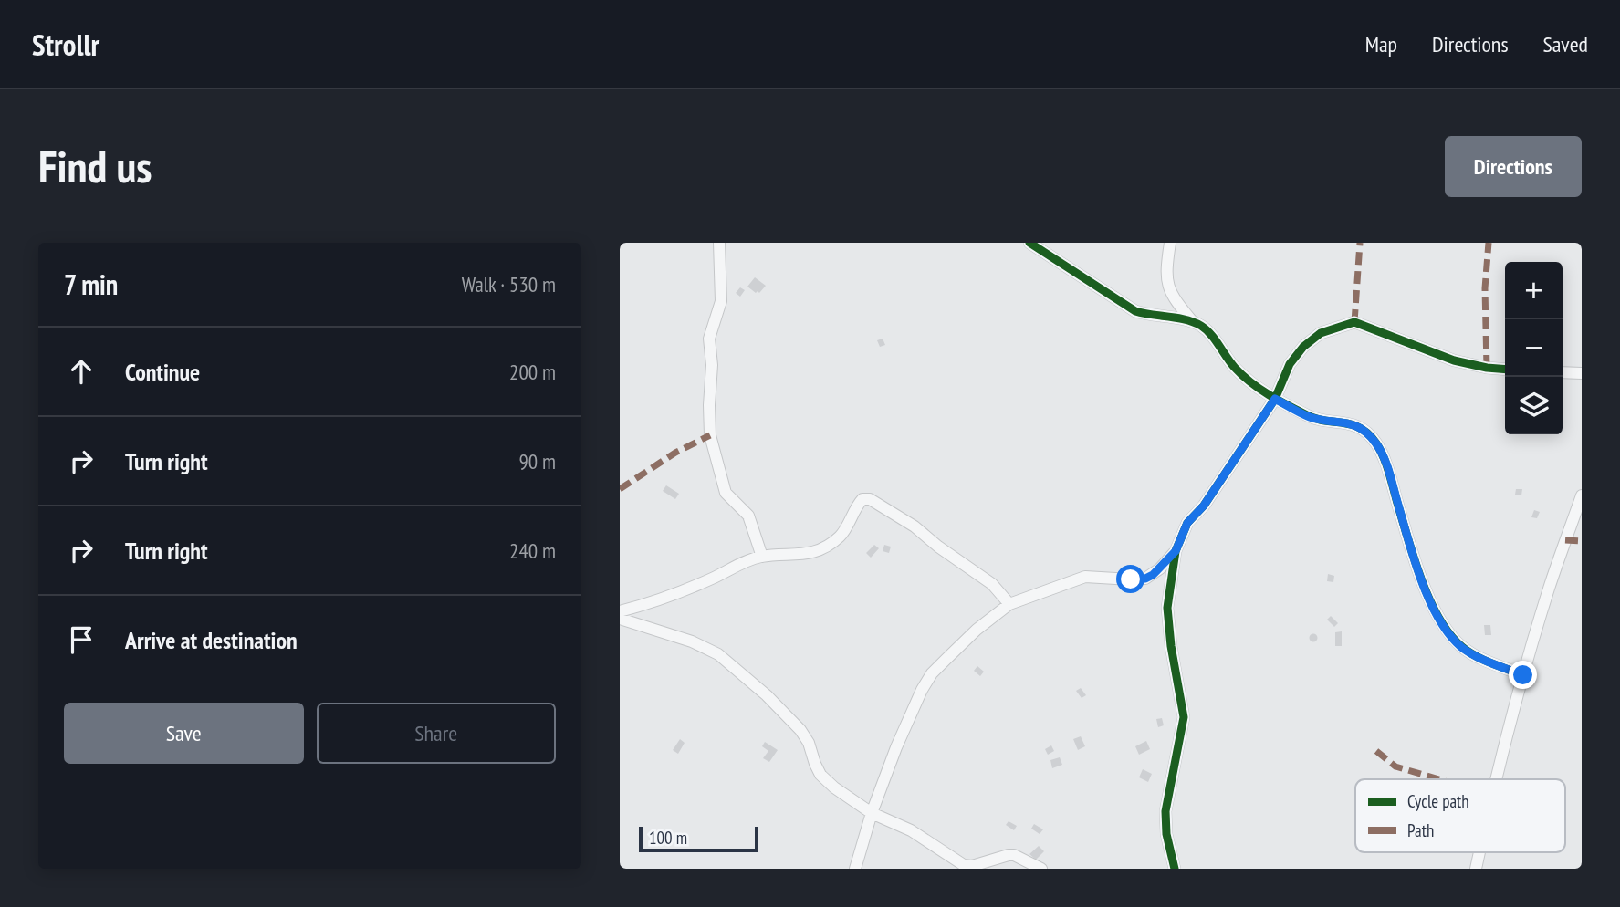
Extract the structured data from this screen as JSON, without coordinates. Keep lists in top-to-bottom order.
{
  "legend": ["Cycle path", "Path"],
  "scale_bar": "100 m",
  "page": {
    "header": "Strollr",
    "nav": ["Map", "Directions", "Saved"],
    "buttons": [
      "Directions",
      ["Save", "Share"]
    ],
    "title": "Find us",
    "heading": ["7 min", "Walk · 530 m"],
    "map_buttons": ["+", "−"],
    "list": [
      ["Continue", "200 m"],
      ["Turn right", "90 m"],
      ["Turn right", "240 m"],
      "Arrive at destination"
    ],
    "scale": "100 m"
  }
}
